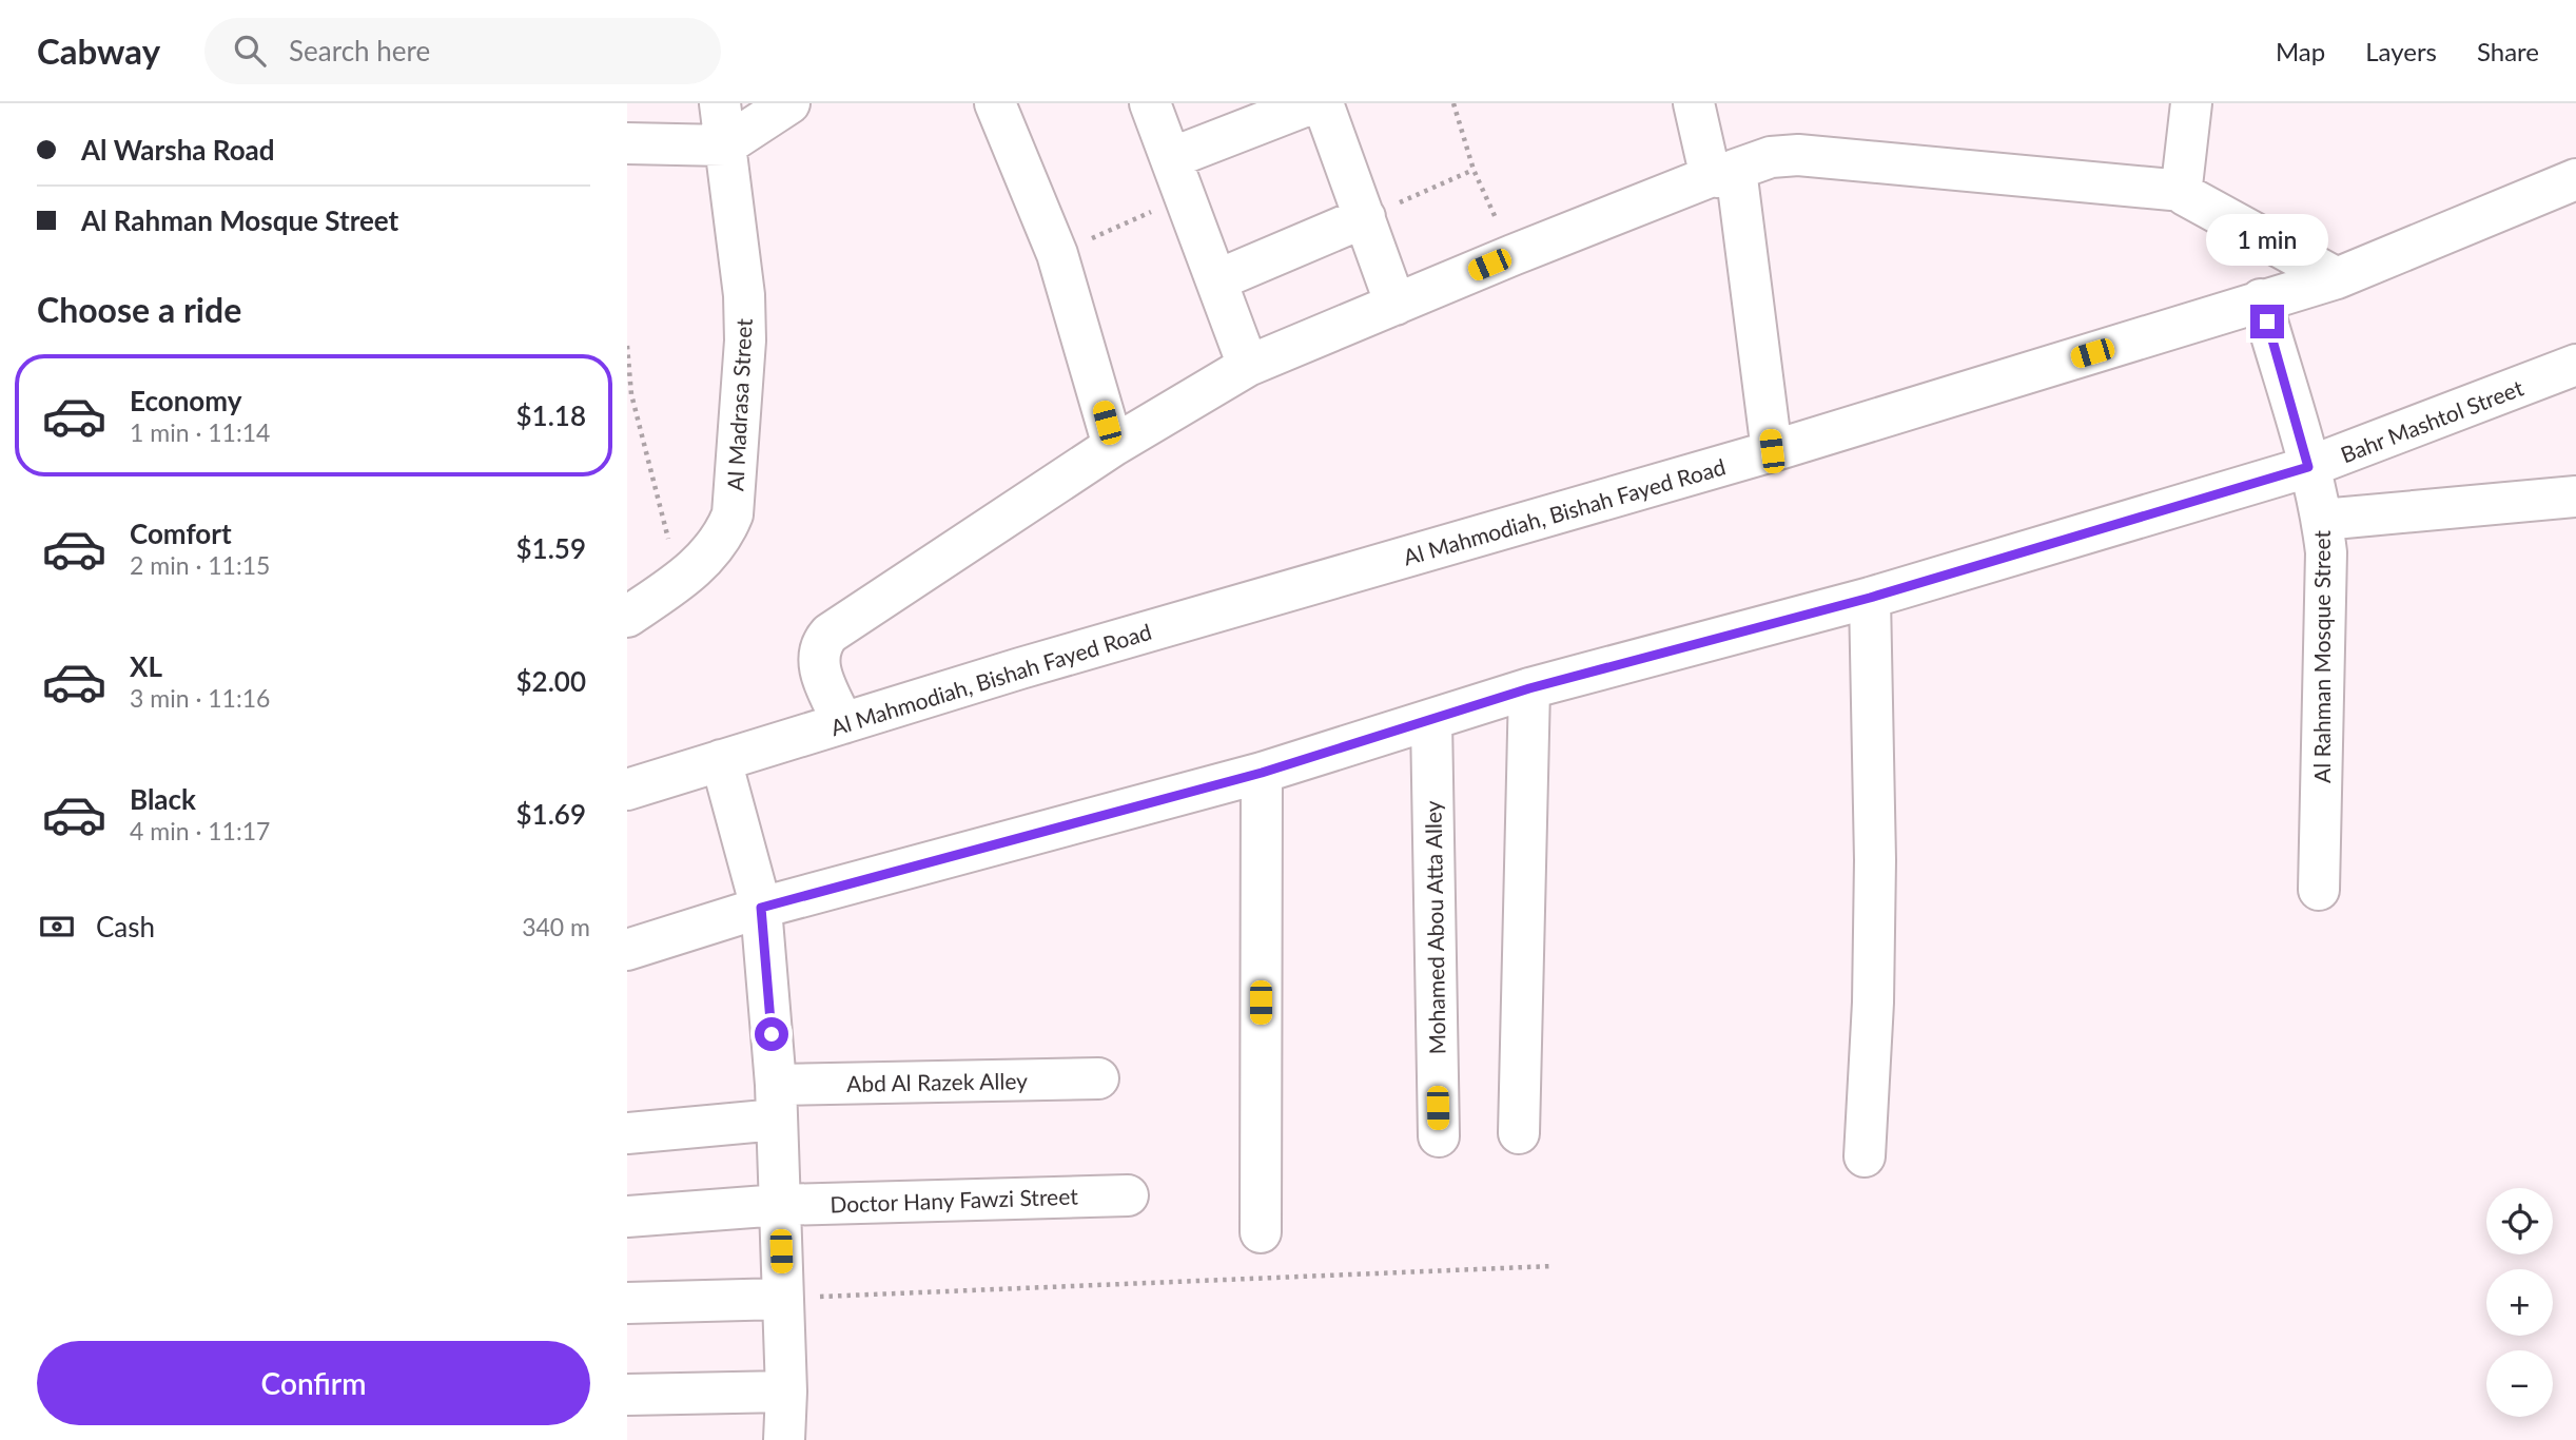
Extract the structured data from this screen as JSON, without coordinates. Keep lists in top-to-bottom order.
{
  "streets": {
    "street": [
      "Al Madrasa Street",
      "Bahr Mashtol Street",
      "Al Mahmodiah, Bishah Fayed Road",
      "Al Rahman Mosque Street",
      "Mohamed Abou Atta Alley",
      "Abd Al Razek Alley",
      "Doctor Hany Fawzi Street"
    ]
  },
  "crossings": [
    ["Bahr Mashtol Street", "Al Rahman Mosque Street"],
    ["Bahr Mashtol Street", "Mohamed Abou Atta Alley"],
    ["Al Mahmodiah, Bishah Fayed Road", "Al Rahman Mosque Street"]
  ],
  "page": {
    "header": "Cabway",
    "search": "Search here",
    "nav": ["Map", "Layers", "Share"],
    "banner": ["Al Warsha Road", "Al Rahman Mosque Street"],
    "bubble": "1 min",
    "heading": "Choose a ride",
    "list": [
      {
        "name": "Economy",
        "note": "1 min · 11:14",
        "value": "$1.18"
      },
      {
        "name": "Comfort",
        "note": "2 min · 11:15",
        "value": "$1.59"
      },
      {
        "name": "XL",
        "note": "3 min · 11:16",
        "value": "$2.00"
      },
      {
        "name": "Black",
        "note": "4 min · 11:17",
        "value": "$1.69"
      }
    ],
    "pay": ["Cash", "340 m"],
    "map_buttons": ["+", "−"],
    "buttons": "Confirm"
  }
}
